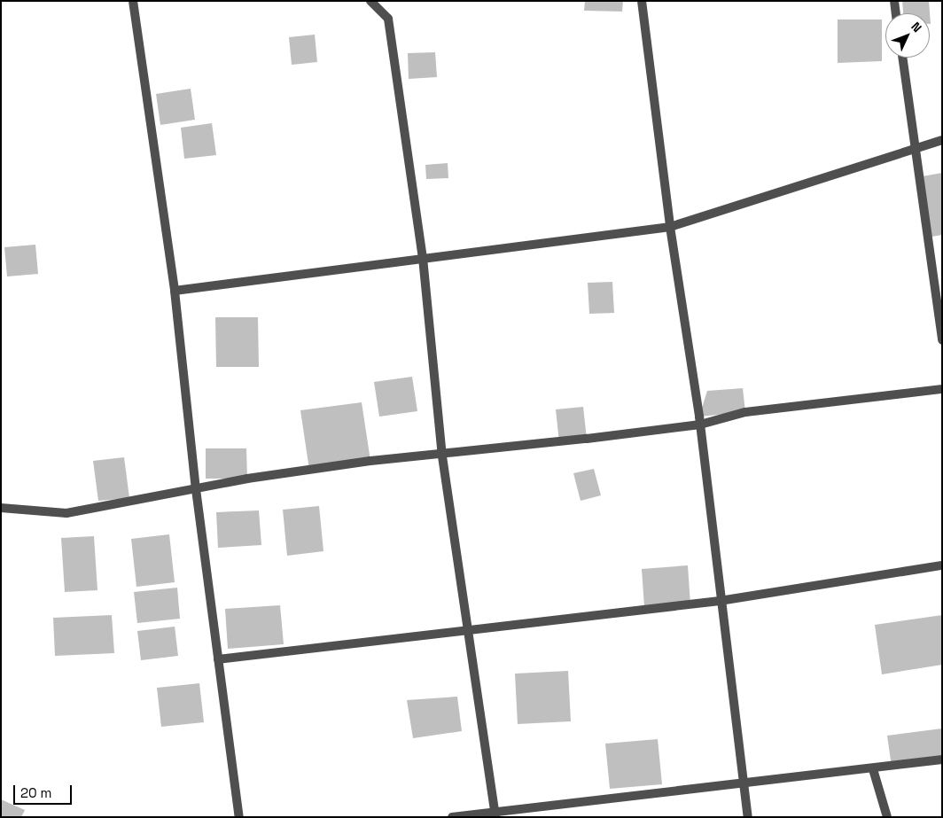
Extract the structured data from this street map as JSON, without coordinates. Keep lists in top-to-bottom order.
{
  "scale_bar": "20 m",
  "north": "top right"
}
